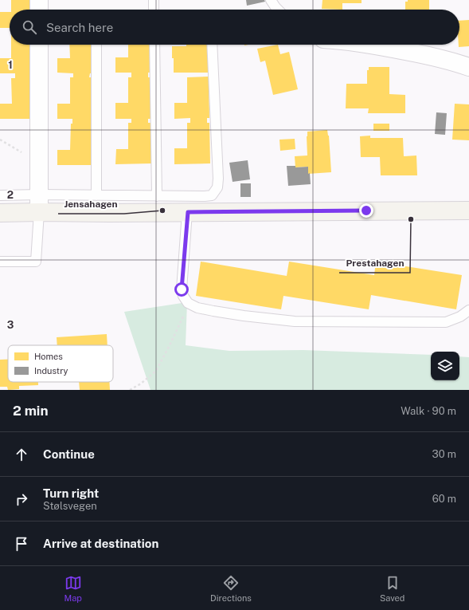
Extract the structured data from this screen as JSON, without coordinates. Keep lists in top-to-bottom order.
{
  "places": ["Jensahagen", "Prestahagen"],
  "legend": ["Homes", "Industry"],
  "page": {
    "search": "Search here",
    "heading": ["2 min", "Walk · 90 m"],
    "list": [
      ["Continue", "30 m"],
      ["Turn right", "Stølsvegen", "60 m"],
      "Arrive at destination"
    ],
    "nav": ["Map", "Directions", "Saved"]
  },
  "grid": {
    "rows": ["1", "2", "3"]
  }
}
